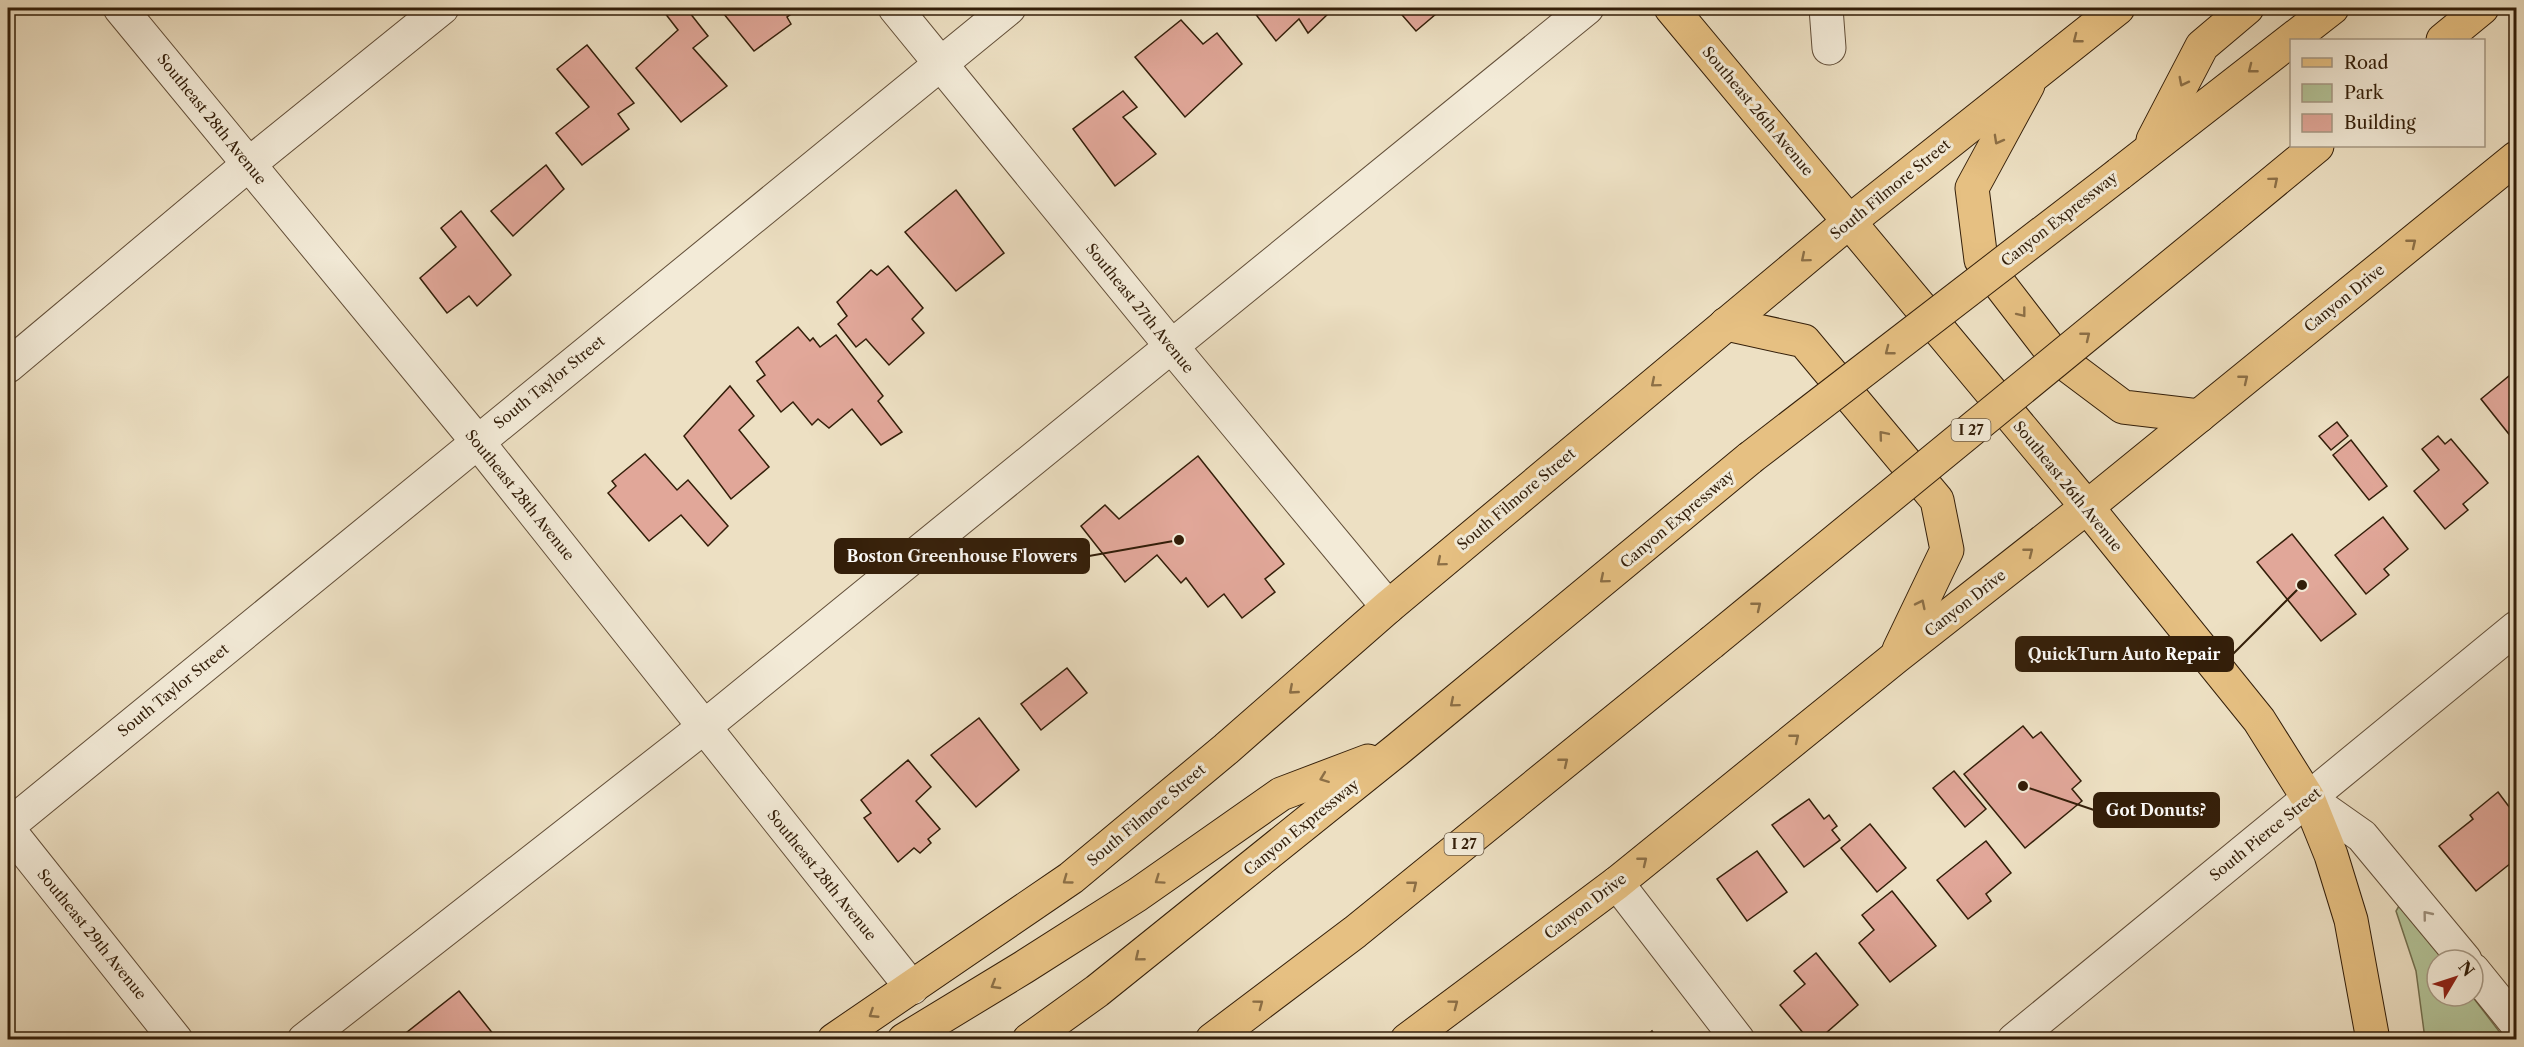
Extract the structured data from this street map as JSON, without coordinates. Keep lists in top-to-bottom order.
{
  "streets": {
    "main road": [
      "Southeast 26th Avenue",
      "South Filmore Street",
      "Canyon Expressway",
      "Canyon Drive",
      "I 27"
    ],
    "street": [
      "Southeast 28th Avenue",
      "Southeast 27th Avenue",
      "South Taylor Street",
      "South Pierce Street",
      "Southeast 29th Avenue"
    ]
  },
  "crossings": [
    ["Southeast 26th Avenue", "South Filmore Street"],
    ["Southeast 26th Avenue", "Canyon Drive"],
    ["Southeast 26th Avenue", "South Pierce Street"],
    ["Southeast 28th Avenue", "South Filmore Street"],
    ["Southeast 28th Avenue", "South Taylor Street"],
    ["South Filmore Street", "Southeast 27th Avenue"],
    ["Southeast 27th Avenue", "South Taylor Street"],
    ["South Taylor Street", "Southeast 29th Avenue"]
  ],
  "places": ["Boston Greenhouse Flowers", "QuickTurn Auto Repair", "Got Donuts?"],
  "legend": ["Road", "Park", "Building"],
  "north": "top right"
}
